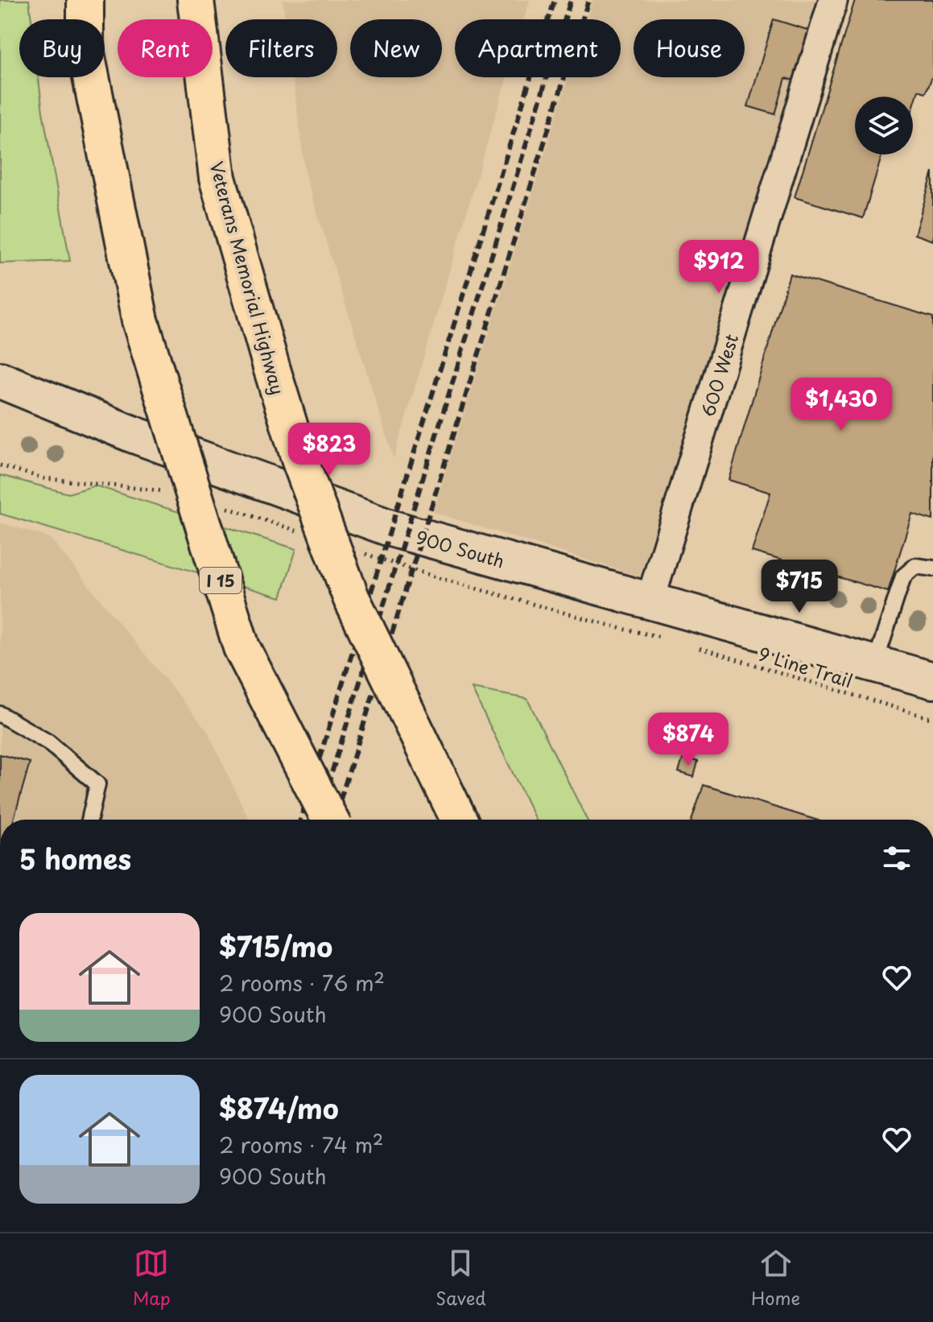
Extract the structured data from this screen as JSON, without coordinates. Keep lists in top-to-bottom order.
{
  "streets": {
    "highway": ["Veterans Memorial Highway", "I 15"],
    "street": ["600 West", "900 South"],
    "path": ["9 Line Trail"]
  },
  "crossings": [
    ["600 West", "900 South"]
  ],
  "page": {
    "chip": [
      "Buy",
      "Rent",
      "Filters",
      "New",
      "Apartment",
      "House"
    ],
    "price": [
      "$912",
      "$1,430",
      "$823",
      "$715",
      "$874"
    ],
    "heading": "5 homes",
    "list": [
      {
        "name": "$715/mo",
        "note": "2 rooms · 76 m² · 900 South"
      },
      {
        "name": "$874/mo",
        "note": "2 rooms · 74 m² · 900 South"
      }
    ],
    "tabs": ["Map", "Saved", "Home"]
  }
}
